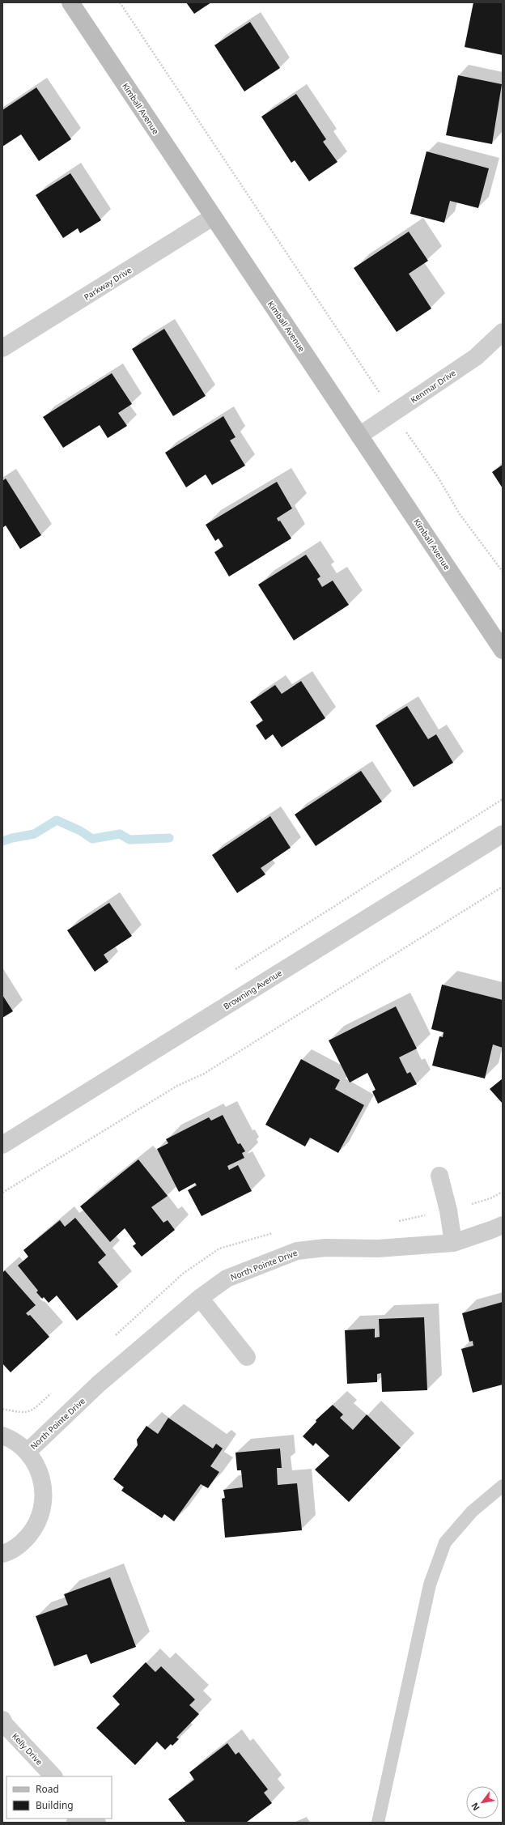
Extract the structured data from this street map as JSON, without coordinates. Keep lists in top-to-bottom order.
{
  "streets": {
    "main road": ["Kimball Avenue"],
    "street": [
      "Parkway Drive",
      "Kenmar Drive",
      "Browning Avenue",
      "North Pointe Drive",
      "Kelly Drive"
    ]
  },
  "crossings": [
    ["Kimball Avenue", "Parkway Drive"],
    ["Kimball Avenue", "Kenmar Drive"]
  ],
  "legend": ["Road", "Building"],
  "north": "bottom left"
}
